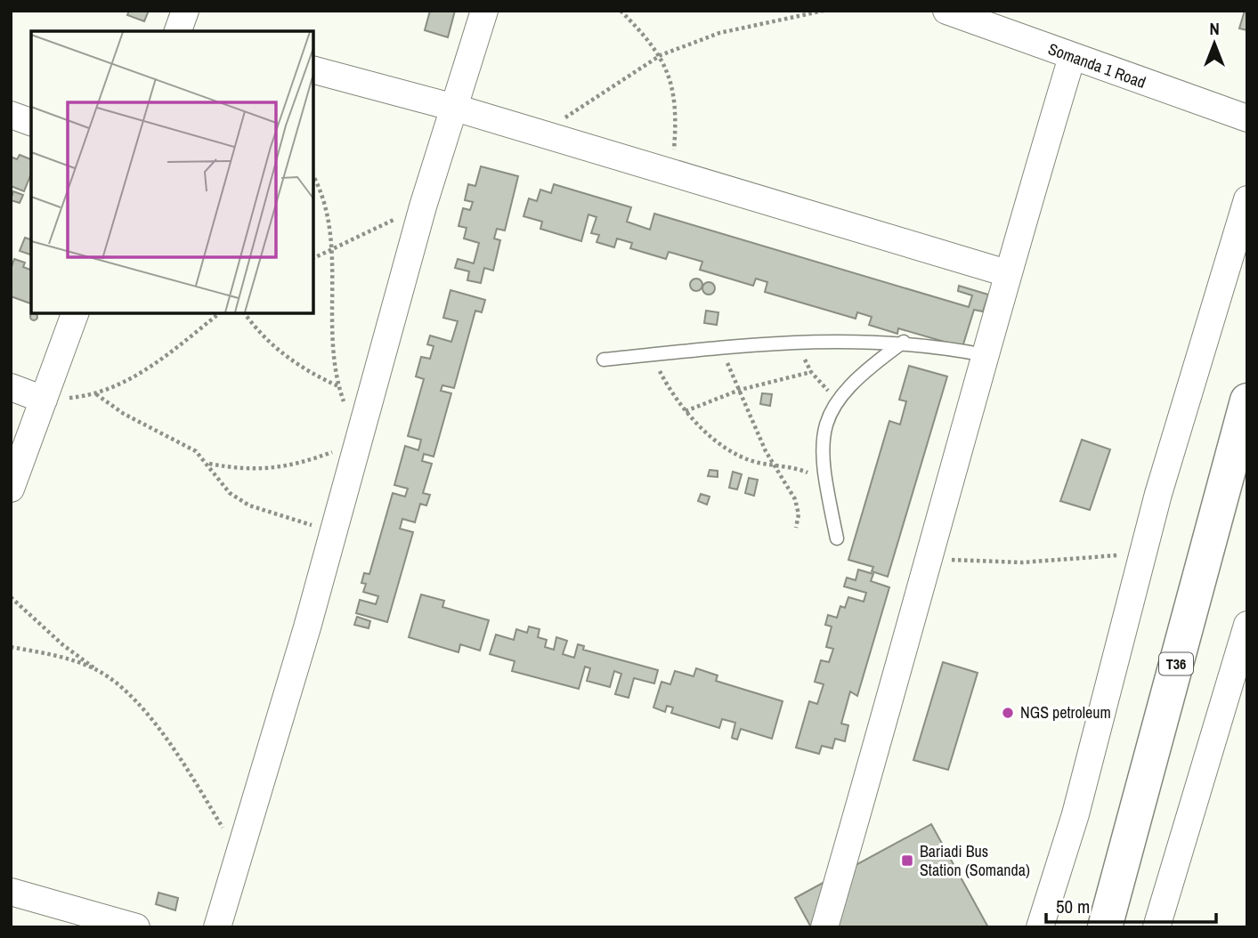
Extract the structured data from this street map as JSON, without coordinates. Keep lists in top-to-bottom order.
{
  "streets": {
    "highway": ["T36"],
    "street": ["Somanda 1 Road"]
  },
  "places": {
    "other": ["NGS petroleum"],
    "transit": ["Bariadi Bus Station (Somanda)"]
  },
  "scale_bar": "50 m",
  "north": "top"
}
